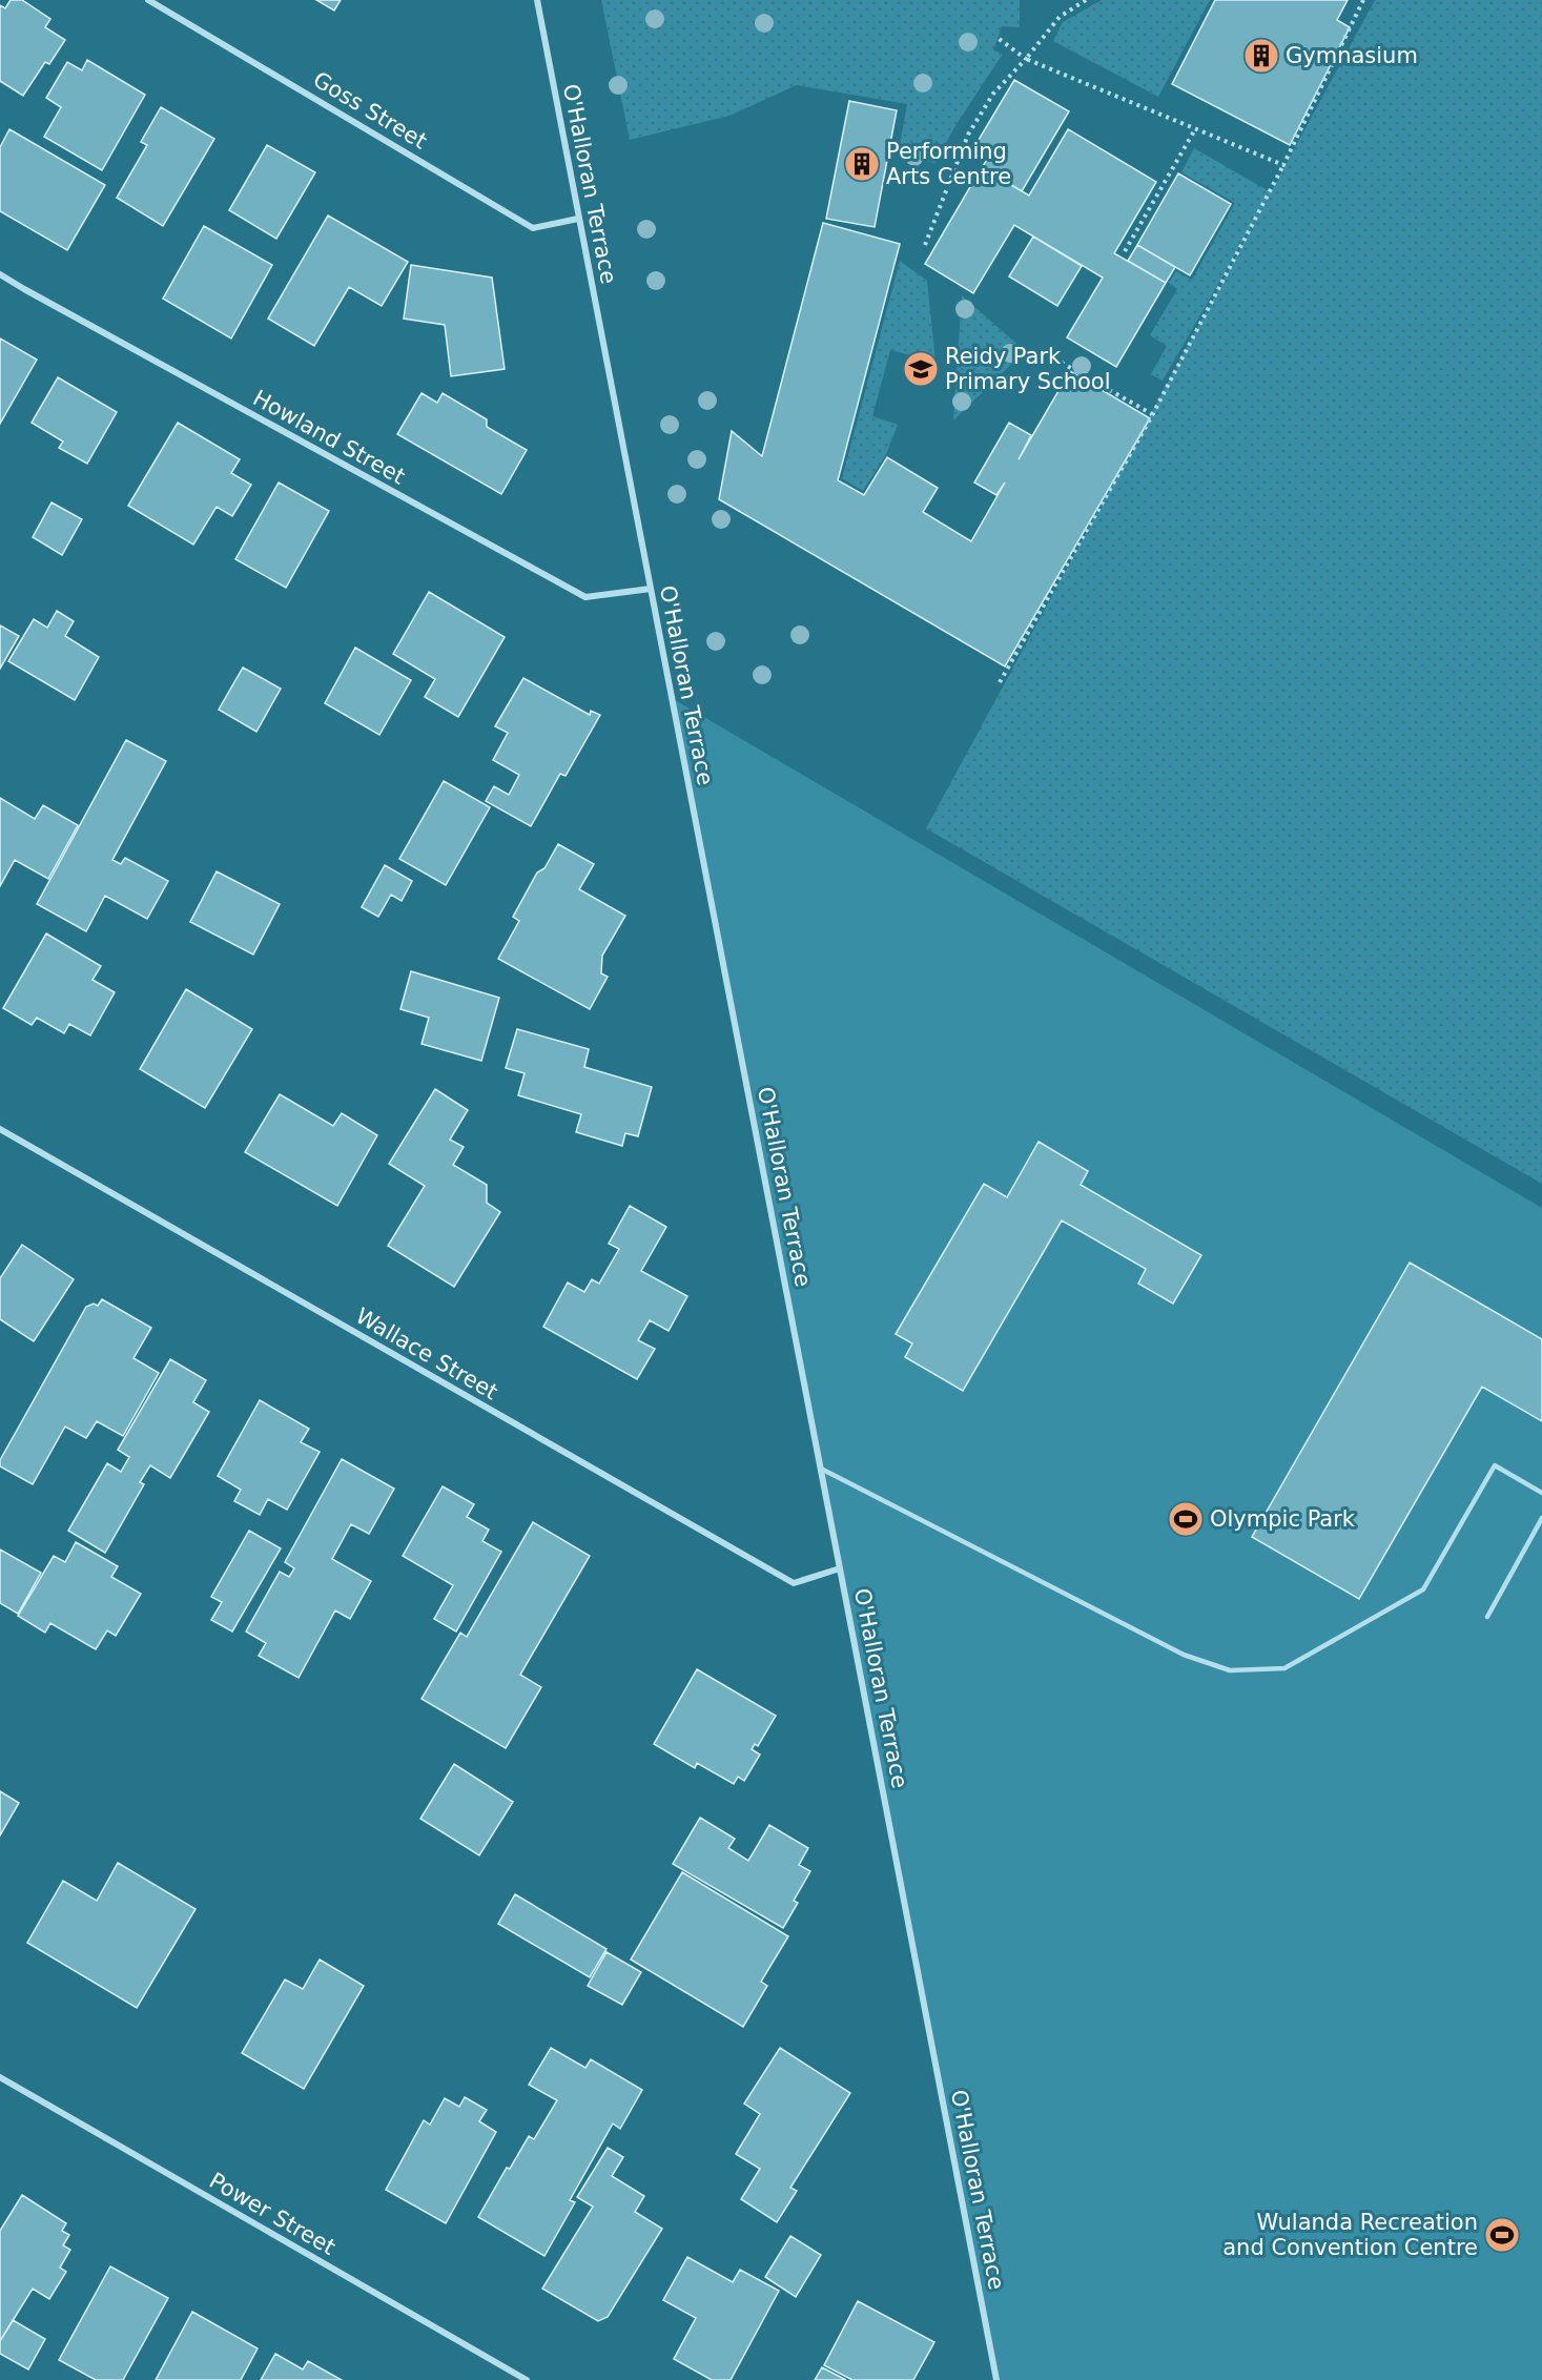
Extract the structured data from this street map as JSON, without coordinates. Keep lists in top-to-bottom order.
{
  "streets": {
    "street": [
      "Goss Street",
      "O'Halloran Terrace",
      "Howland Street",
      "Wallace Street",
      "Power Street"
    ]
  },
  "crossings": [
    ["Goss Street", "O'Halloran Terrace"],
    ["O'Halloran Terrace", "Howland Street"],
    ["O'Halloran Terrace", "Wallace Street"]
  ],
  "places": {
    "building": ["Gymnasium", "Performing Arts Centre"],
    "school or university": ["Reidy Park Primary School"],
    "sports": ["Olympic Park", "Wulanda Recreation and Convention Centre"]
  }
}
